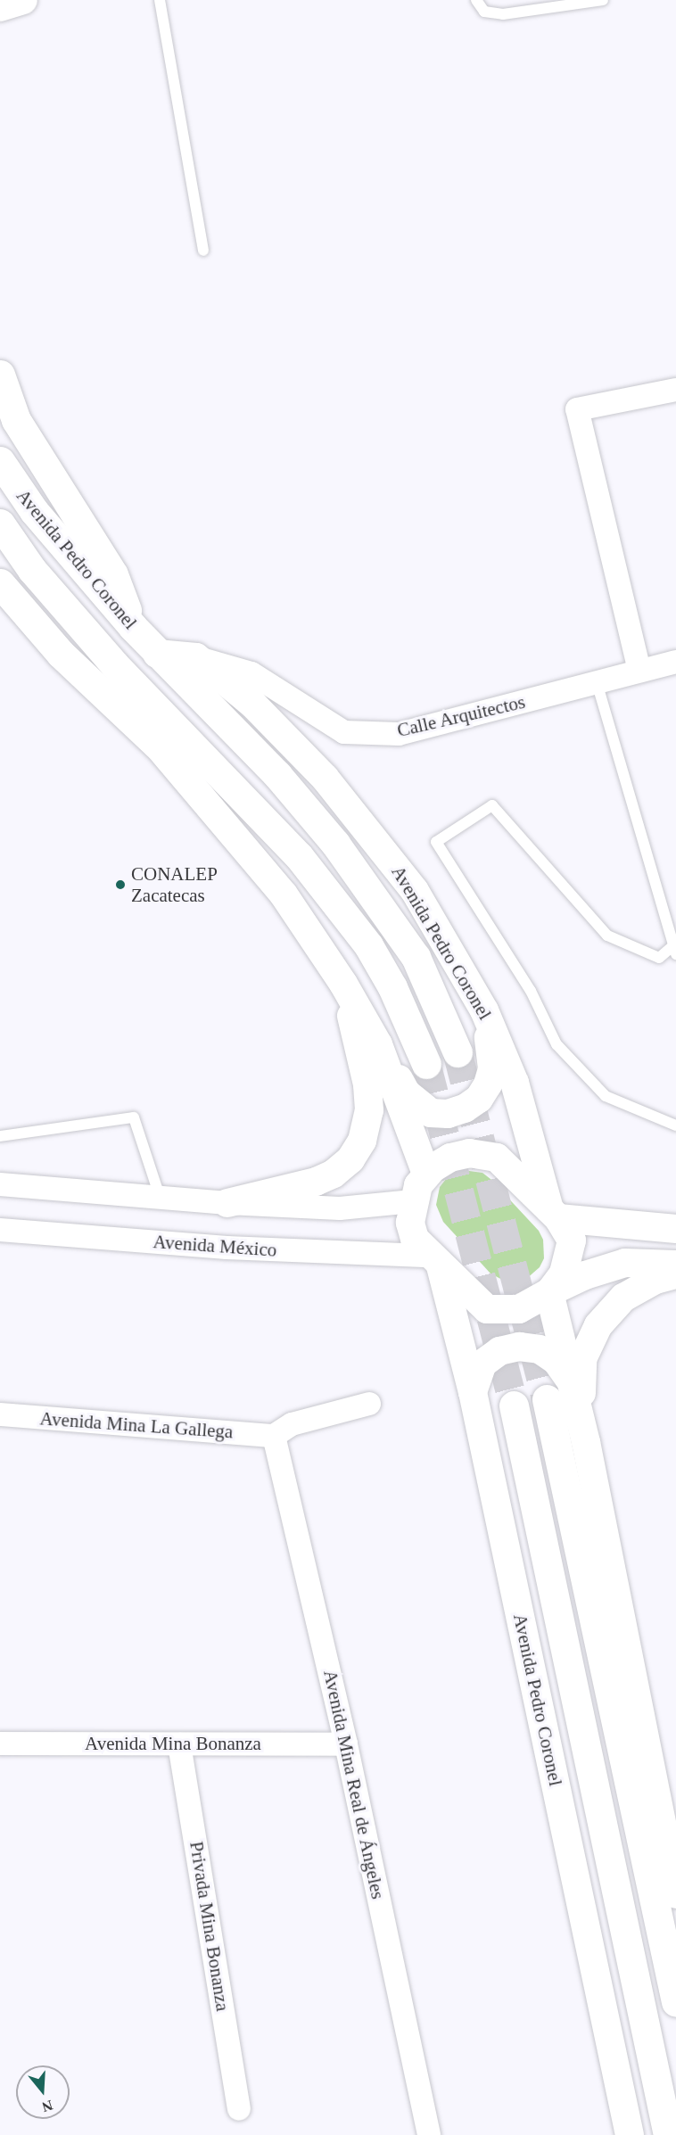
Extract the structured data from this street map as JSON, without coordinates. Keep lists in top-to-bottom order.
{
  "streets": {
    "main road": ["Avenida Pedro Coronel"],
    "street": [
      "Calle Arquitectos",
      "Avenida México",
      "Avenida Mina La Gallega",
      "Avenida Mina Bonanza",
      "Avenida Mina Real de Ángeles",
      "Privada Mina Bonanza"
    ]
  },
  "crossings": [
    ["Avenida Pedro Coronel", "Calle Arquitectos"],
    ["Avenida Pedro Coronel", "Avenida México"],
    ["Avenida Mina La Gallega", "Avenida Mina Real de Ángeles"],
    ["Avenida Mina Bonanza", "Avenida Mina Real de Ángeles"],
    ["Avenida Mina Bonanza", "Privada Mina Bonanza"]
  ],
  "places": ["CONALEP Zacatecas"],
  "north": "bottom"
}
